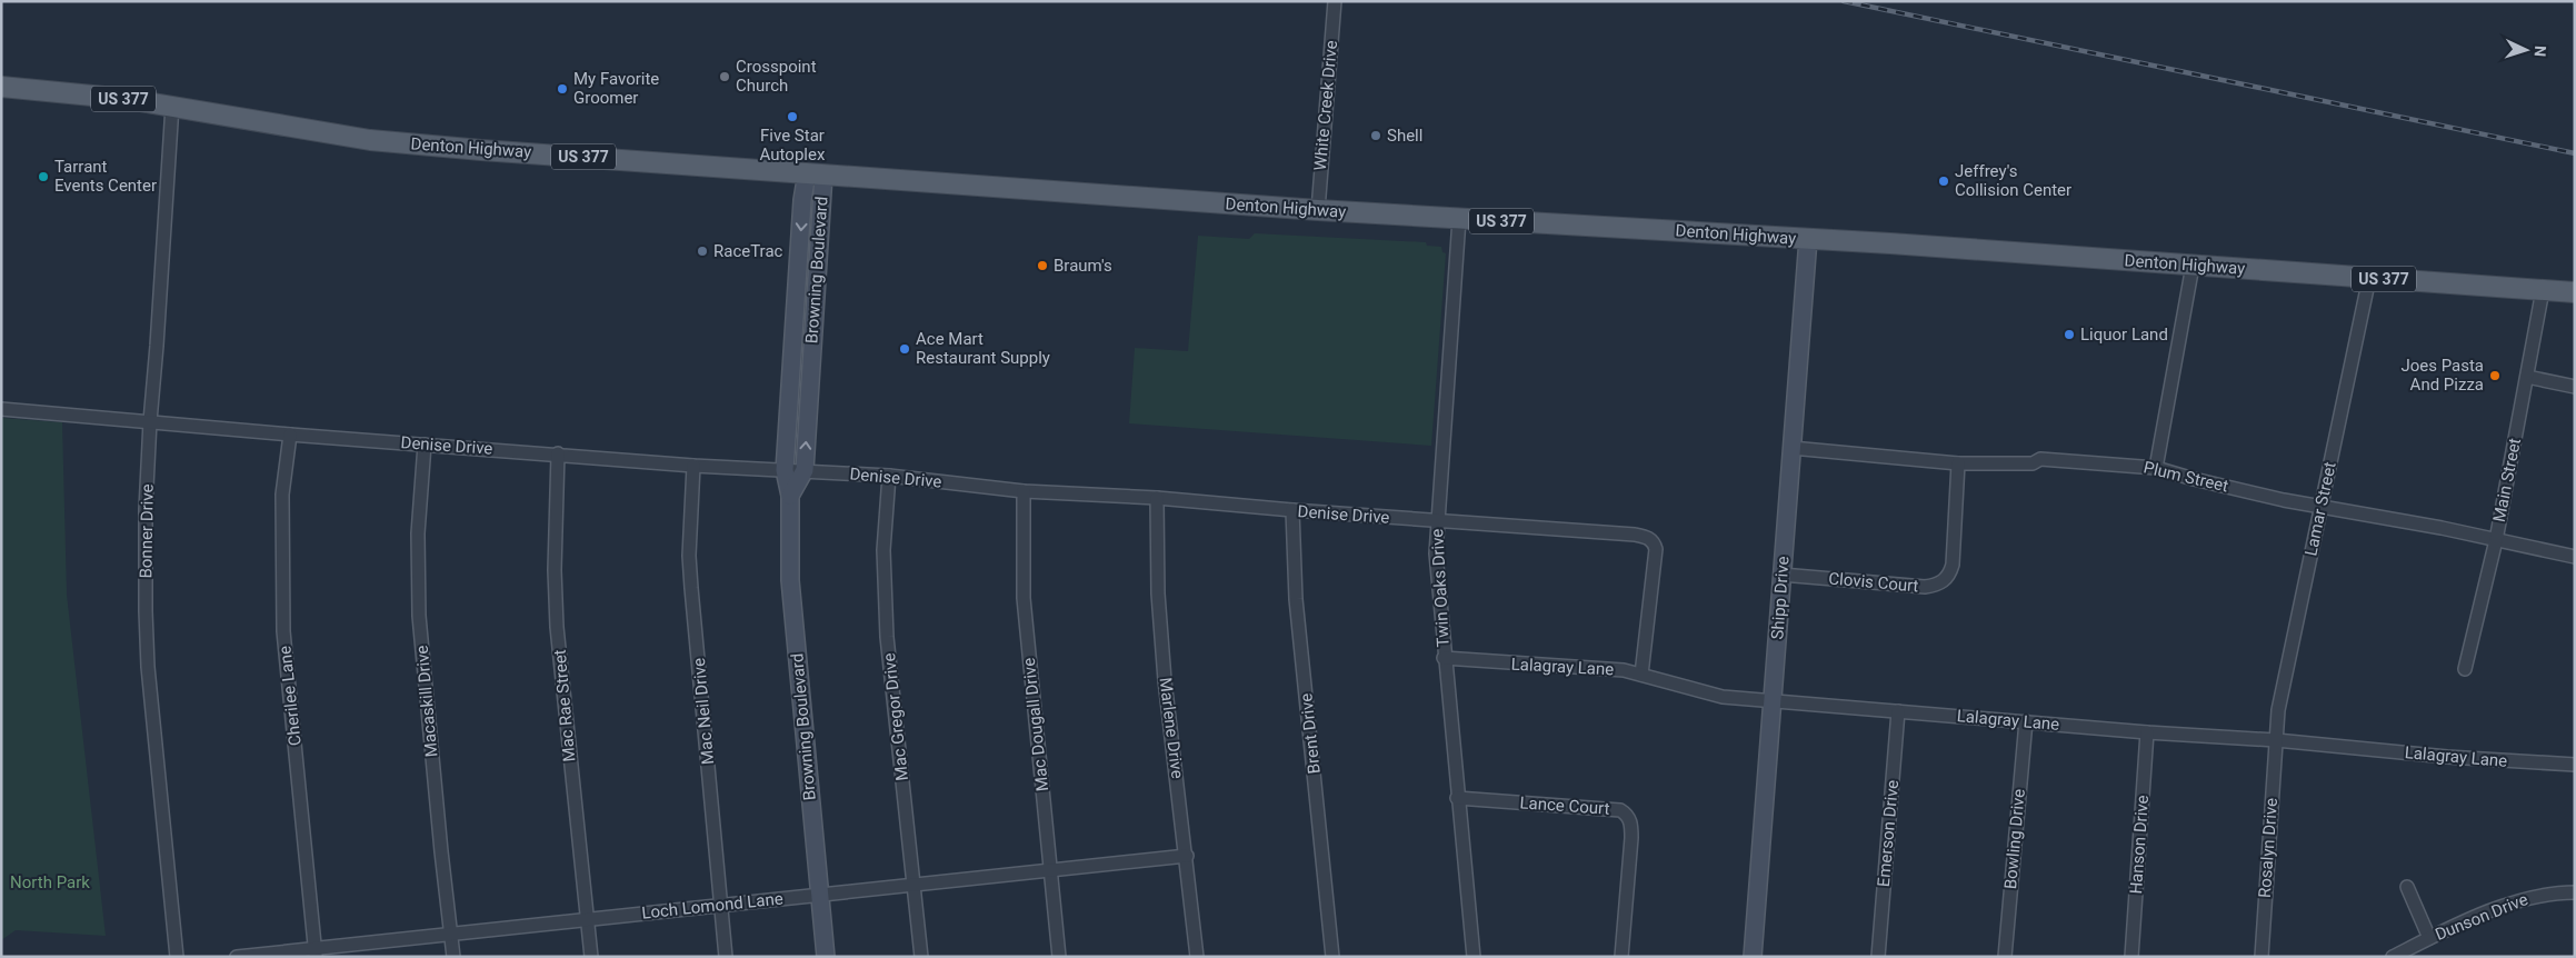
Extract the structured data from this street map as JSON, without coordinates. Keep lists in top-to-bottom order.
{
  "streets": {
    "main road": ["US 377", "Denton Highway"],
    "street": [
      "White Creek Drive",
      "Browning Boulevard",
      "Denise Drive",
      "Plum Street",
      "Main Street",
      "Lamar Street",
      "Bonner Drive",
      "Clovis Court",
      "Twin Oaks Drive",
      "Shipp Drive",
      "Lalagray Lane",
      "Cherilee Lane",
      "Macaskill Drive",
      "Mac Rae Street",
      "Mac Neil Drive",
      "Mac Gregor Drive",
      "Mac Dougall Drive",
      "Marlene Drive",
      "Brent Drive",
      "Lance Court",
      "Emerson Drive",
      "Bowling Drive",
      "Hanson Drive",
      "Rosalyn Drive",
      "Loch Lomond Lane",
      "Dunson Drive"
    ]
  },
  "crossings": [
    ["White Creek Drive", "Denton Highway"],
    ["Denton Highway", "Browning Boulevard"],
    ["Denton Highway", "Main Street"],
    ["Denton Highway", "Lamar Street"],
    ["Denton Highway", "Bonner Drive"],
    ["Denton Highway", "Twin Oaks Drive"],
    ["Denton Highway", "Shipp Drive"],
    ["Browning Boulevard", "Denise Drive"],
    ["Browning Boulevard", "Loch Lomond Lane"],
    ["Denise Drive", "Bonner Drive"],
    ["Denise Drive", "Twin Oaks Drive"],
    ["Denise Drive", "Lalagray Lane"],
    ["Denise Drive", "Cherilee Lane"],
    ["Denise Drive", "Macaskill Drive"],
    ["Denise Drive", "Mac Rae Street"],
    ["Denise Drive", "Mac Neil Drive"],
    ["Denise Drive", "Mac Gregor Drive"],
    ["Denise Drive", "Mac Dougall Drive"],
    ["Denise Drive", "Marlene Drive"],
    ["Denise Drive", "Brent Drive"],
    ["Plum Street", "Main Street"],
    ["Plum Street", "Lamar Street"],
    ["Plum Street", "Clovis Court"],
    ["Plum Street", "Shipp Drive"],
    ["Lamar Street", "Lalagray Lane"],
    ["Lamar Street", "Rosalyn Drive"],
    ["Clovis Court", "Shipp Drive"],
    ["Twin Oaks Drive", "Lalagray Lane"],
    ["Twin Oaks Drive", "Lance Court"],
    ["Shipp Drive", "Lalagray Lane"],
    ["Lalagray Lane", "Emerson Drive"],
    ["Lalagray Lane", "Bowling Drive"],
    ["Lalagray Lane", "Hanson Drive"],
    ["Lalagray Lane", "Rosalyn Drive"],
    ["Cherilee Lane", "Loch Lomond Lane"],
    ["Macaskill Drive", "Loch Lomond Lane"],
    ["Mac Rae Street", "Loch Lomond Lane"],
    ["Mac Neil Drive", "Loch Lomond Lane"],
    ["Mac Gregor Drive", "Loch Lomond Lane"],
    ["Mac Dougall Drive", "Loch Lomond Lane"],
    ["Marlene Drive", "Loch Lomond Lane"]
  ],
  "parks": ["North Park"],
  "places": [
    "Crosspoint Church",
    "My Favorite Groomer",
    "Five Star Autoplex",
    "Shell",
    "Tarrant Events Center",
    "Jeffrey's Collision Center",
    "RaceTrac",
    "Braum's",
    "Liquor Land",
    "Ace Mart Restaurant Supply",
    "Joes Pasta And Pizza"
  ],
  "north": "right"
}
